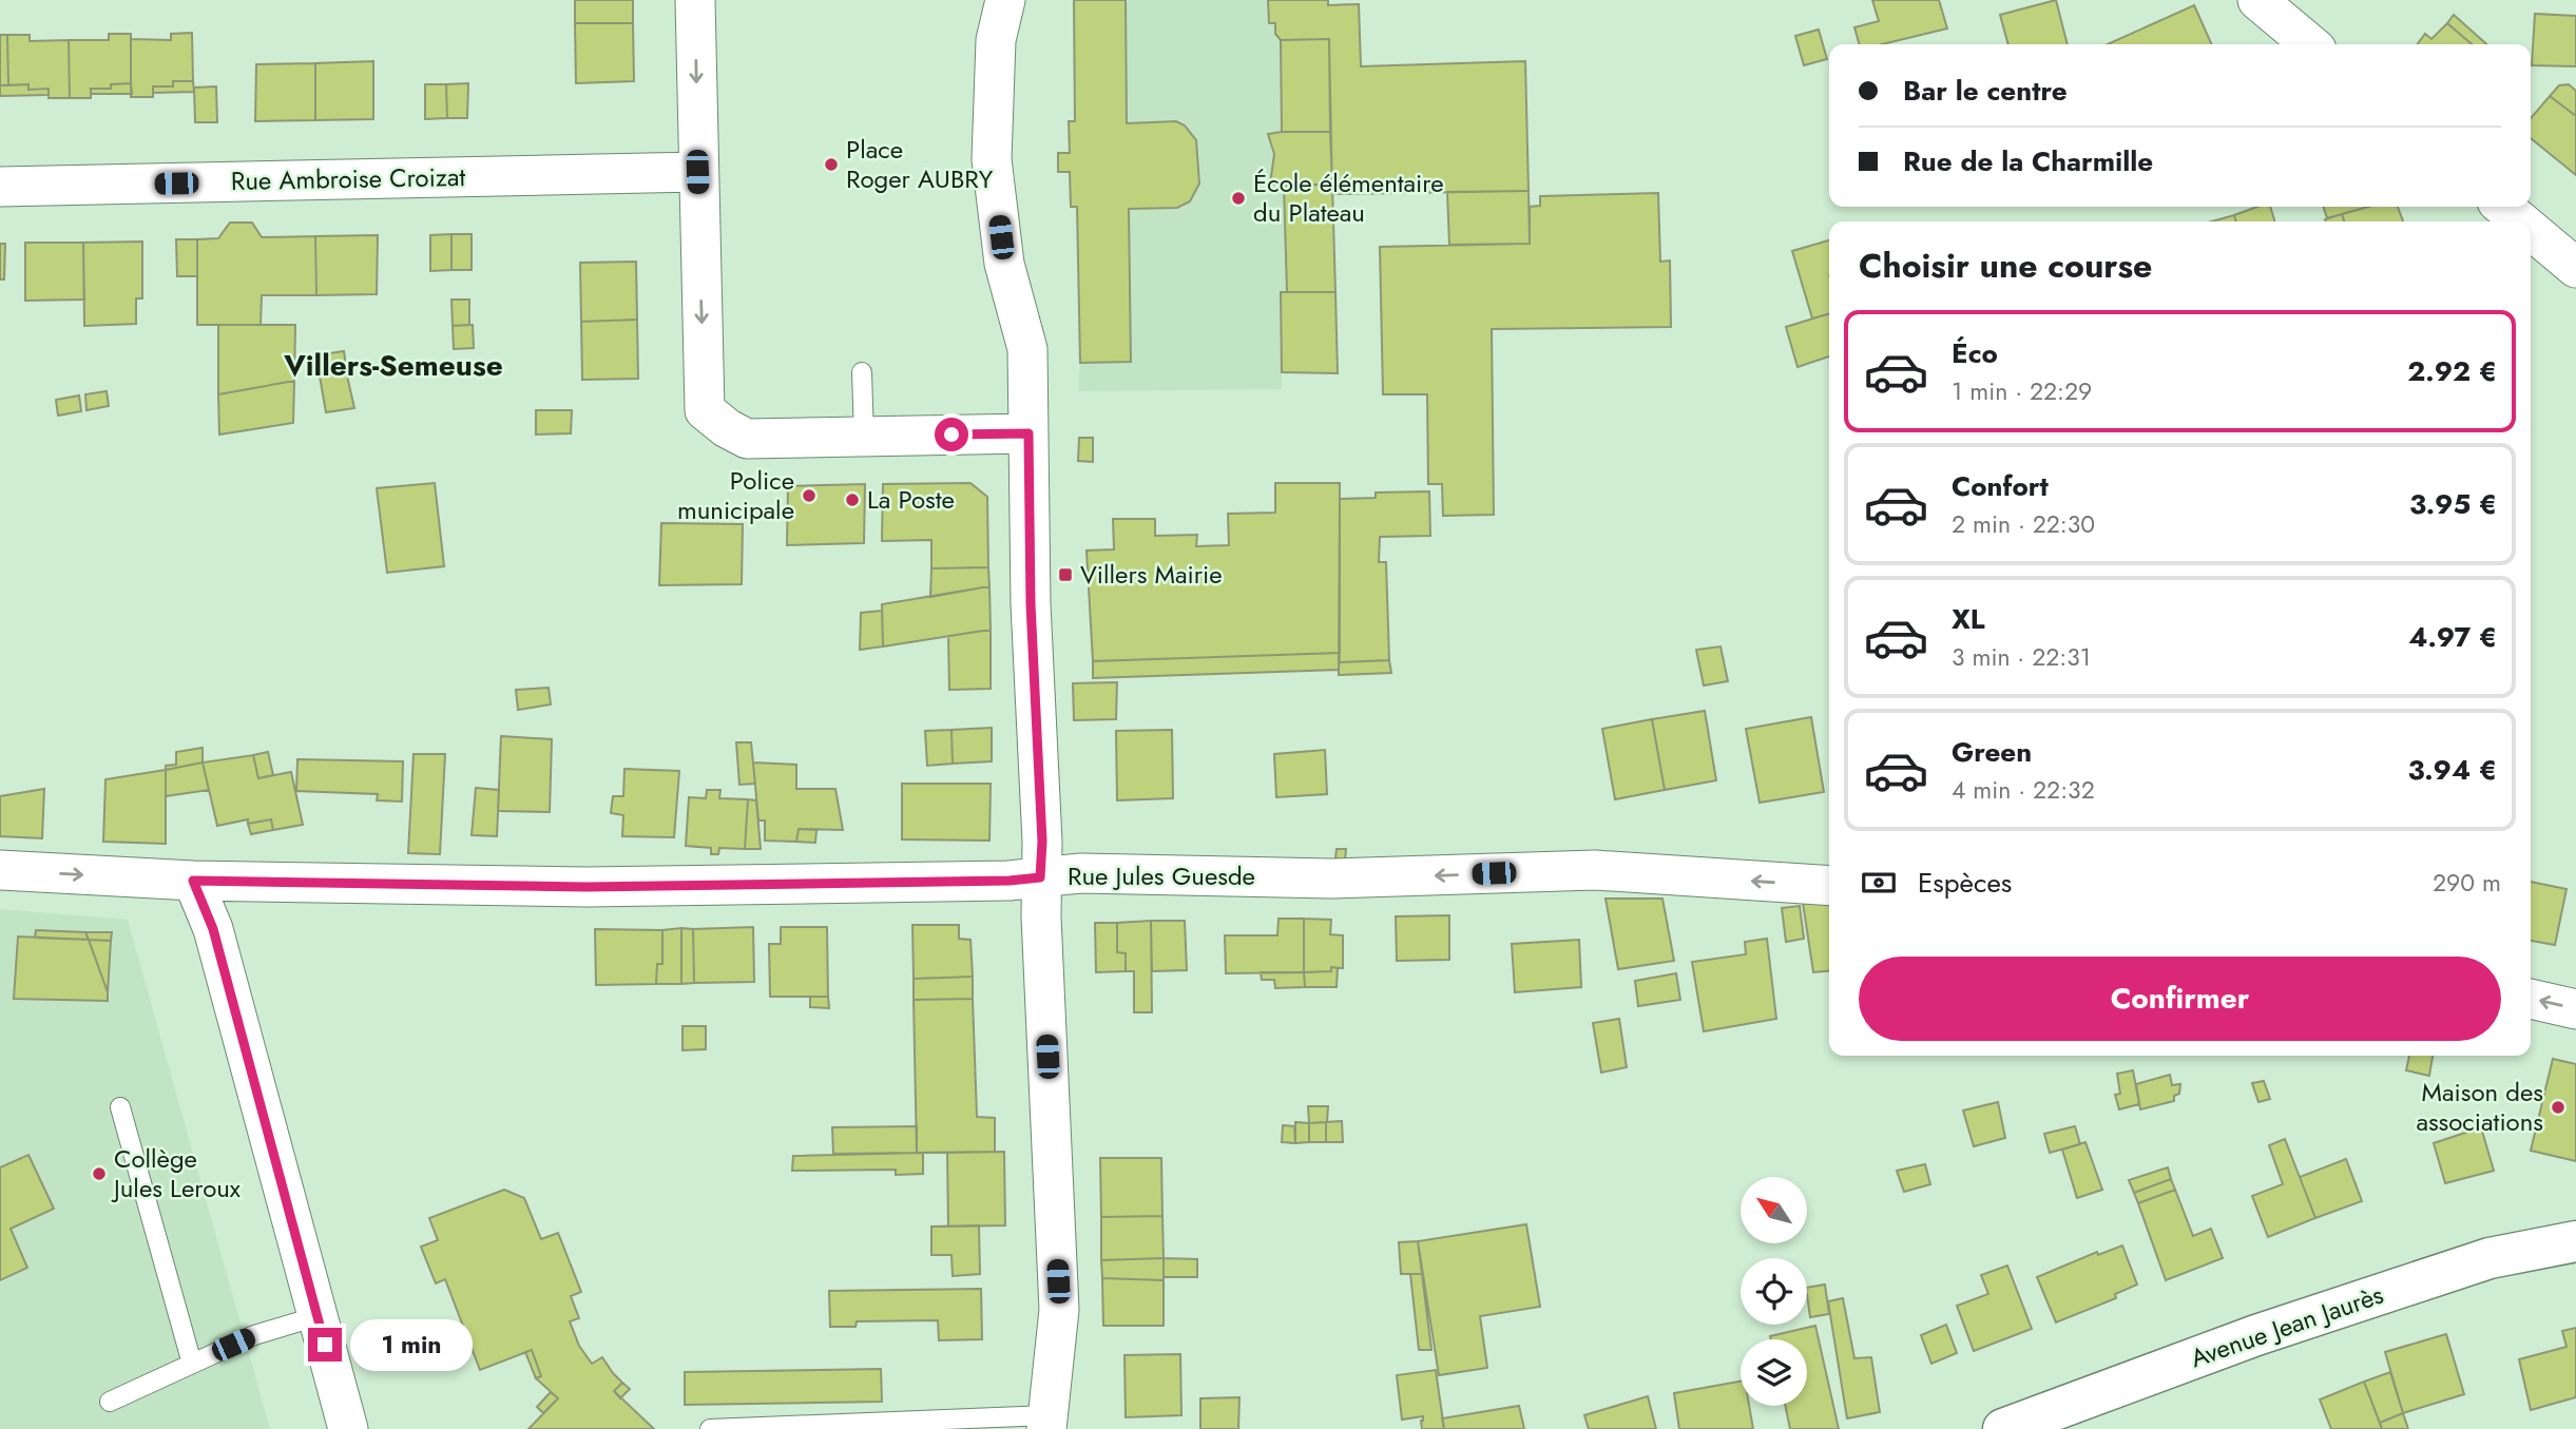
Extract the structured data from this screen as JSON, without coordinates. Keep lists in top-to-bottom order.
{
  "streets": {
    "main road": ["Avenue Jean Jaurès"],
    "street": ["Rue Ambroise Croizat", "Rue Jules Guesde"]
  },
  "districts": ["Villers-Semeuse"],
  "places": {
    "other": [
      "Place Roger AUBRY",
      "École élémentaire du Plateau",
      "Police municipale",
      "La Poste",
      "Maison des associations",
      "Collège Jules Leroux"
    ],
    "transit": ["Villers Mairie"]
  },
  "north": "top left",
  "page": {
    "banner": ["Bar le centre", "Rue de la Charmille"],
    "heading": "Choisir une course",
    "list": [
      {
        "name": "Éco",
        "note": "1 min · 22:29",
        "value": "2.92 €"
      },
      {
        "name": "Confort",
        "note": "2 min · 22:30",
        "value": "3.95 €"
      },
      {
        "name": "XL",
        "note": "3 min · 22:31",
        "value": "4.97 €"
      },
      {
        "name": "Green",
        "note": "4 min · 22:32",
        "value": "3.94 €"
      }
    ],
    "pay": ["Espèces", "290 m"],
    "buttons": "Confirmer",
    "bubble": "1 min"
  }
}
